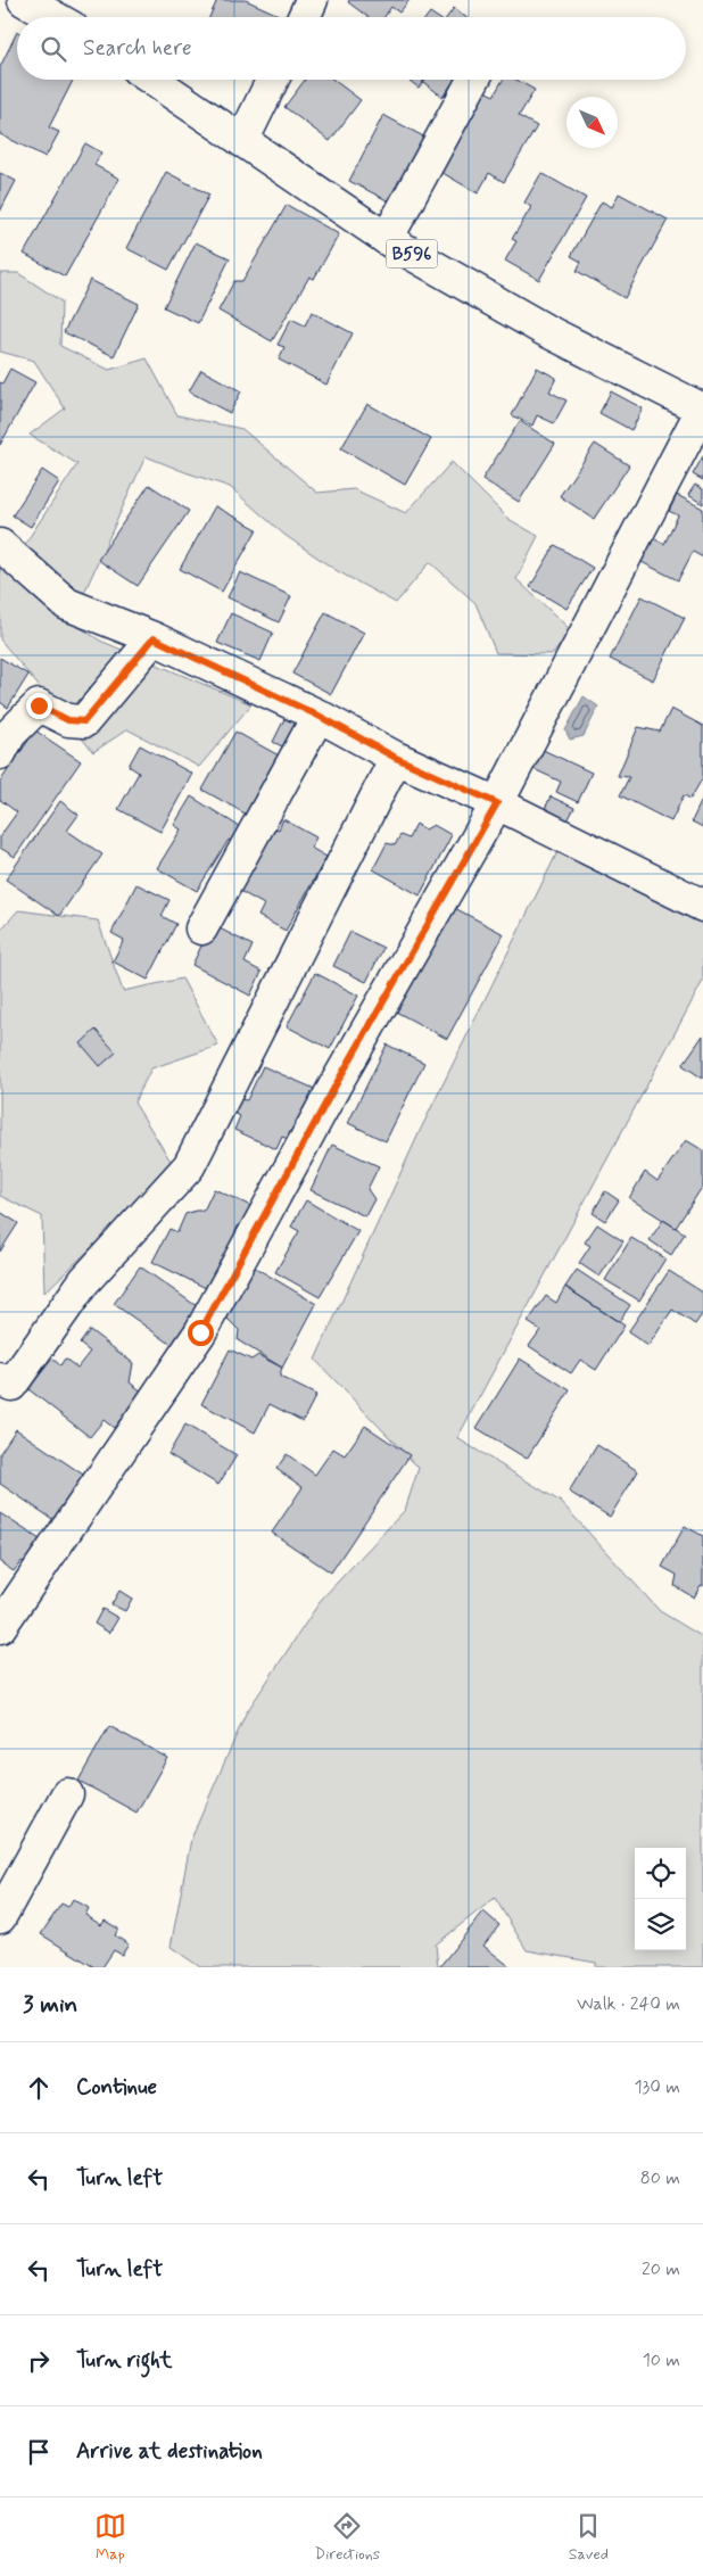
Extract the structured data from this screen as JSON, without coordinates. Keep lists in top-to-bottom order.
{
  "streets": {
    "street": ["B596"]
  },
  "north": "bottom right",
  "page": {
    "search": "Search here",
    "heading": ["3 min", "Walk · 240 m"],
    "list": [
      ["Continue", "130 m"],
      ["Turn left", "80 m"],
      ["Turn left", "20 m"],
      ["Turn right", "10 m"],
      "Arrive at destination"
    ],
    "nav": ["Map", "Directions", "Saved"]
  }
}
